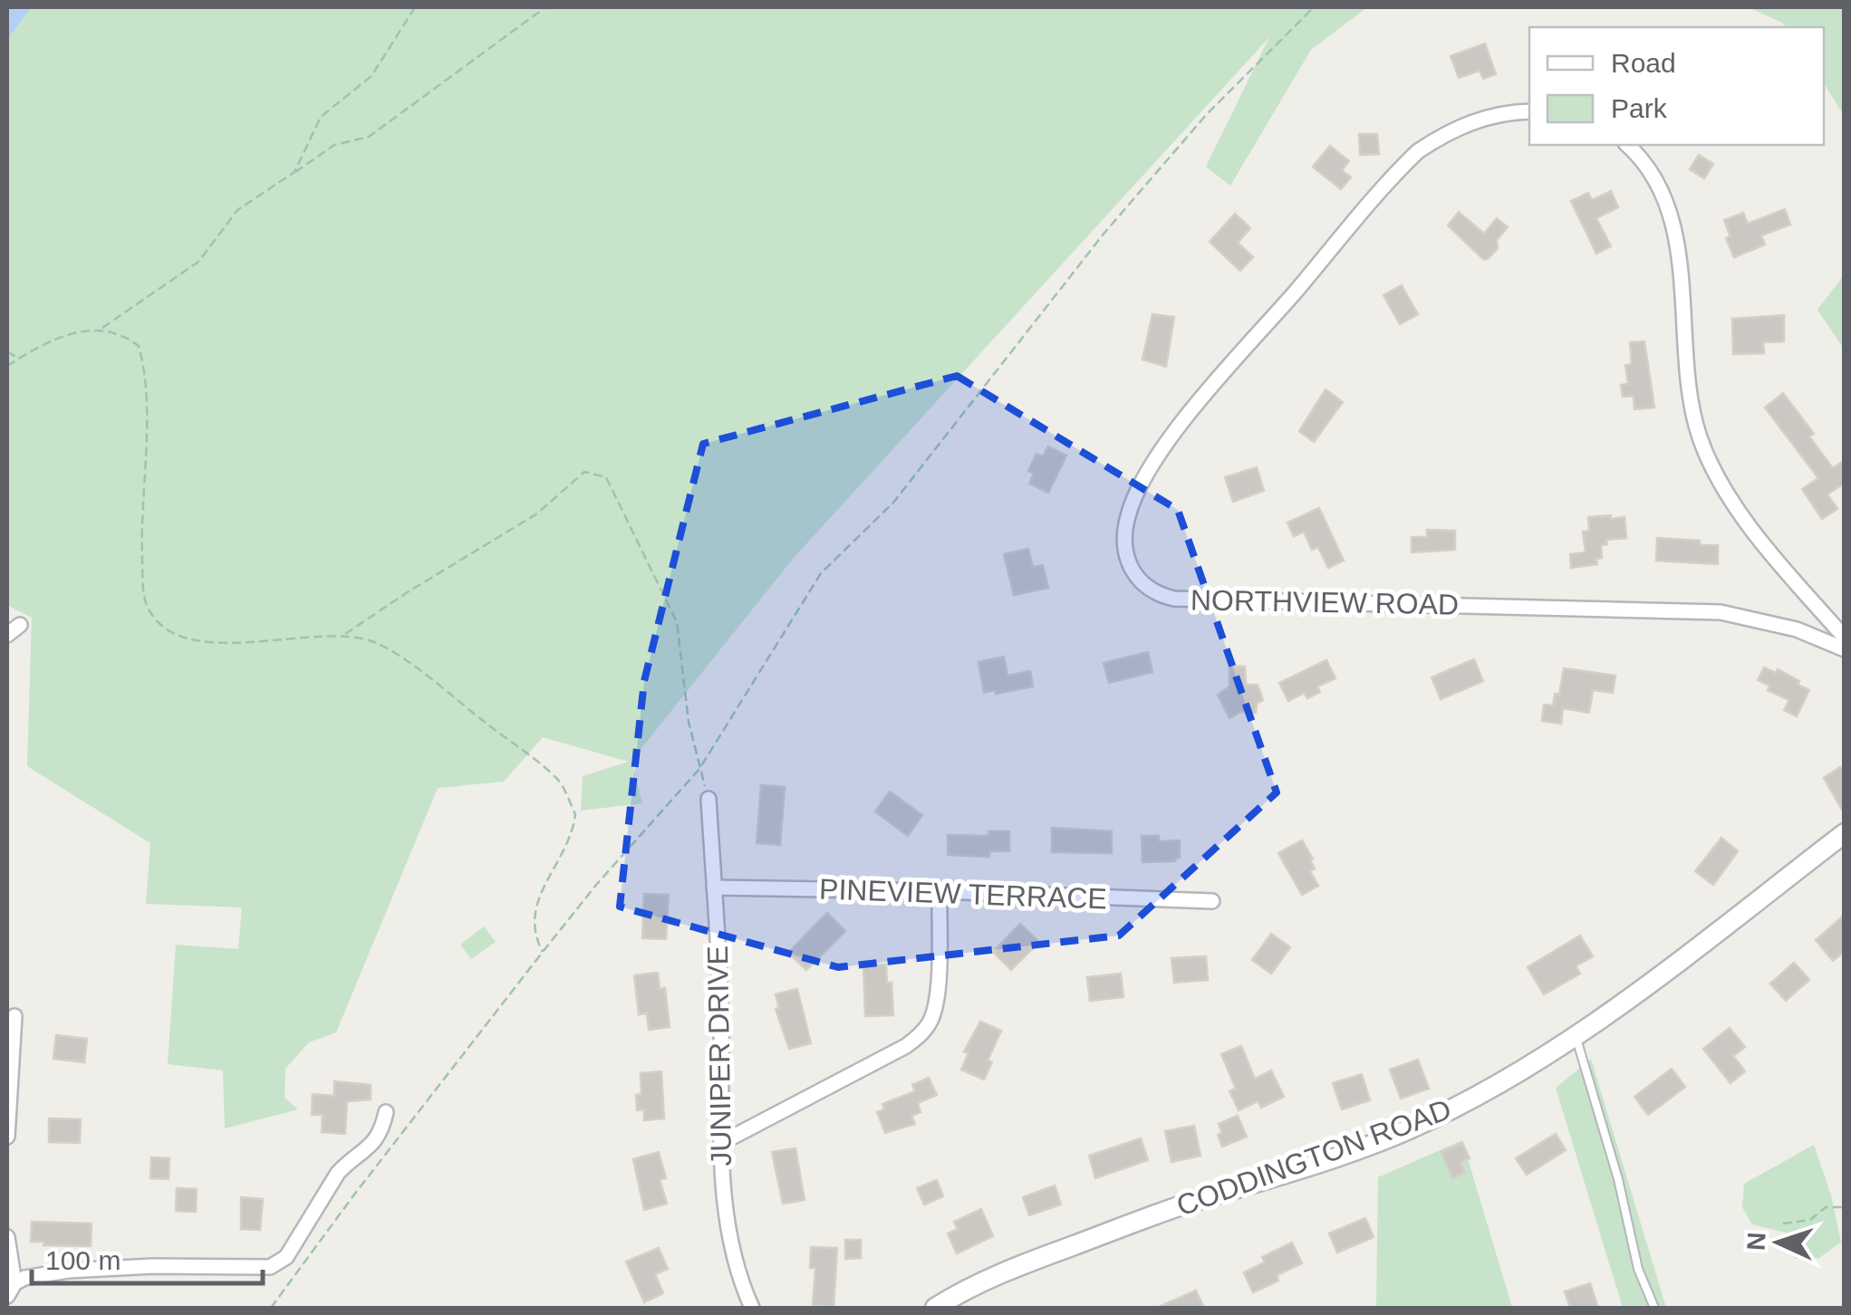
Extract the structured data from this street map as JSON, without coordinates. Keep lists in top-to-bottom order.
{
  "streets": {
    "street": [
      "NORTHVIEW ROAD",
      "PINEVIEW TERRACE",
      "JUNIPER DRIVE",
      "CODDINGTON ROAD"
    ]
  },
  "crossings": [
    ["PINEVIEW TERRACE", "JUNIPER DRIVE"]
  ],
  "legend": ["Road", "Park"],
  "scale_bar": "100 m",
  "north": "left"
}
